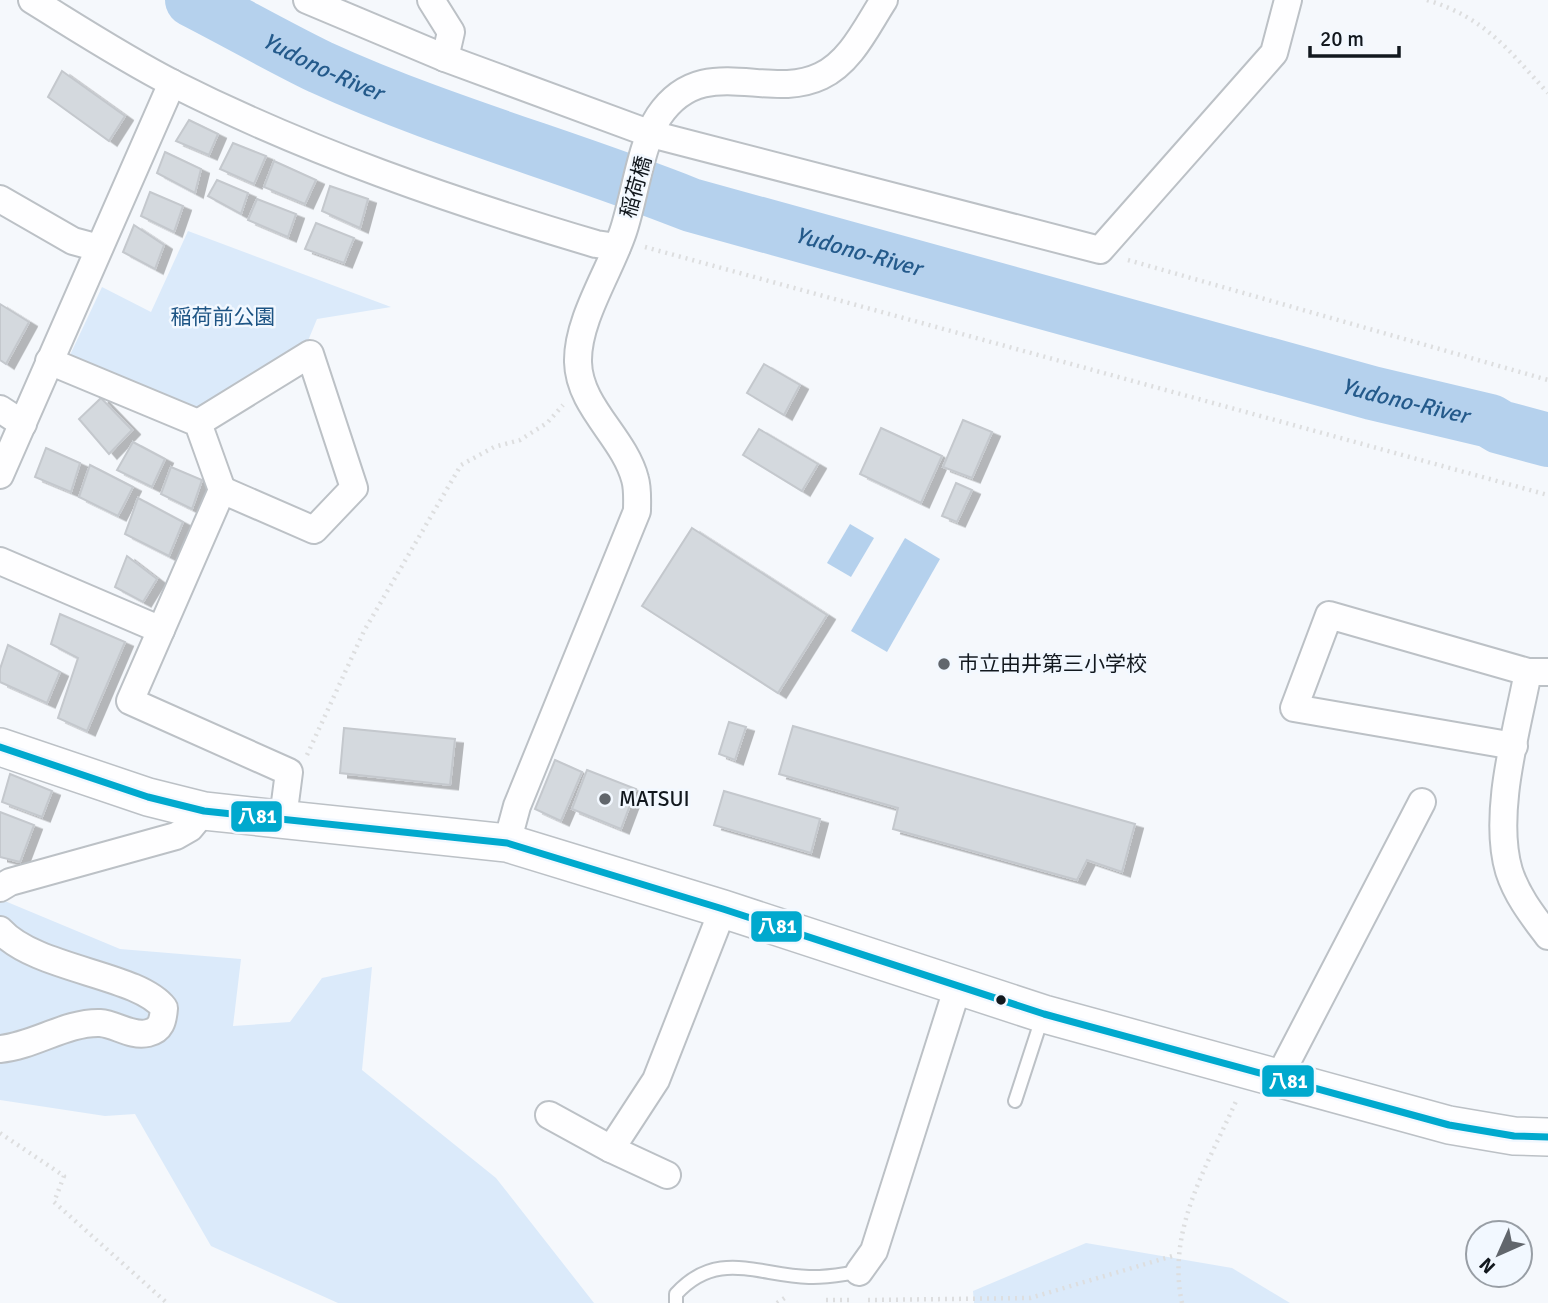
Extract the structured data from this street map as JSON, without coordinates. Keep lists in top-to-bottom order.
{
  "streets": {
    "street": ["稲荷橋"]
  },
  "water": ["Yudono-River"],
  "parks": ["稲荷前公園"],
  "places": ["市立由井第三小学校", "MATSUI"],
  "lines": ["transit line 八81"],
  "scale_bar": "20 m",
  "north": "bottom left"
}
